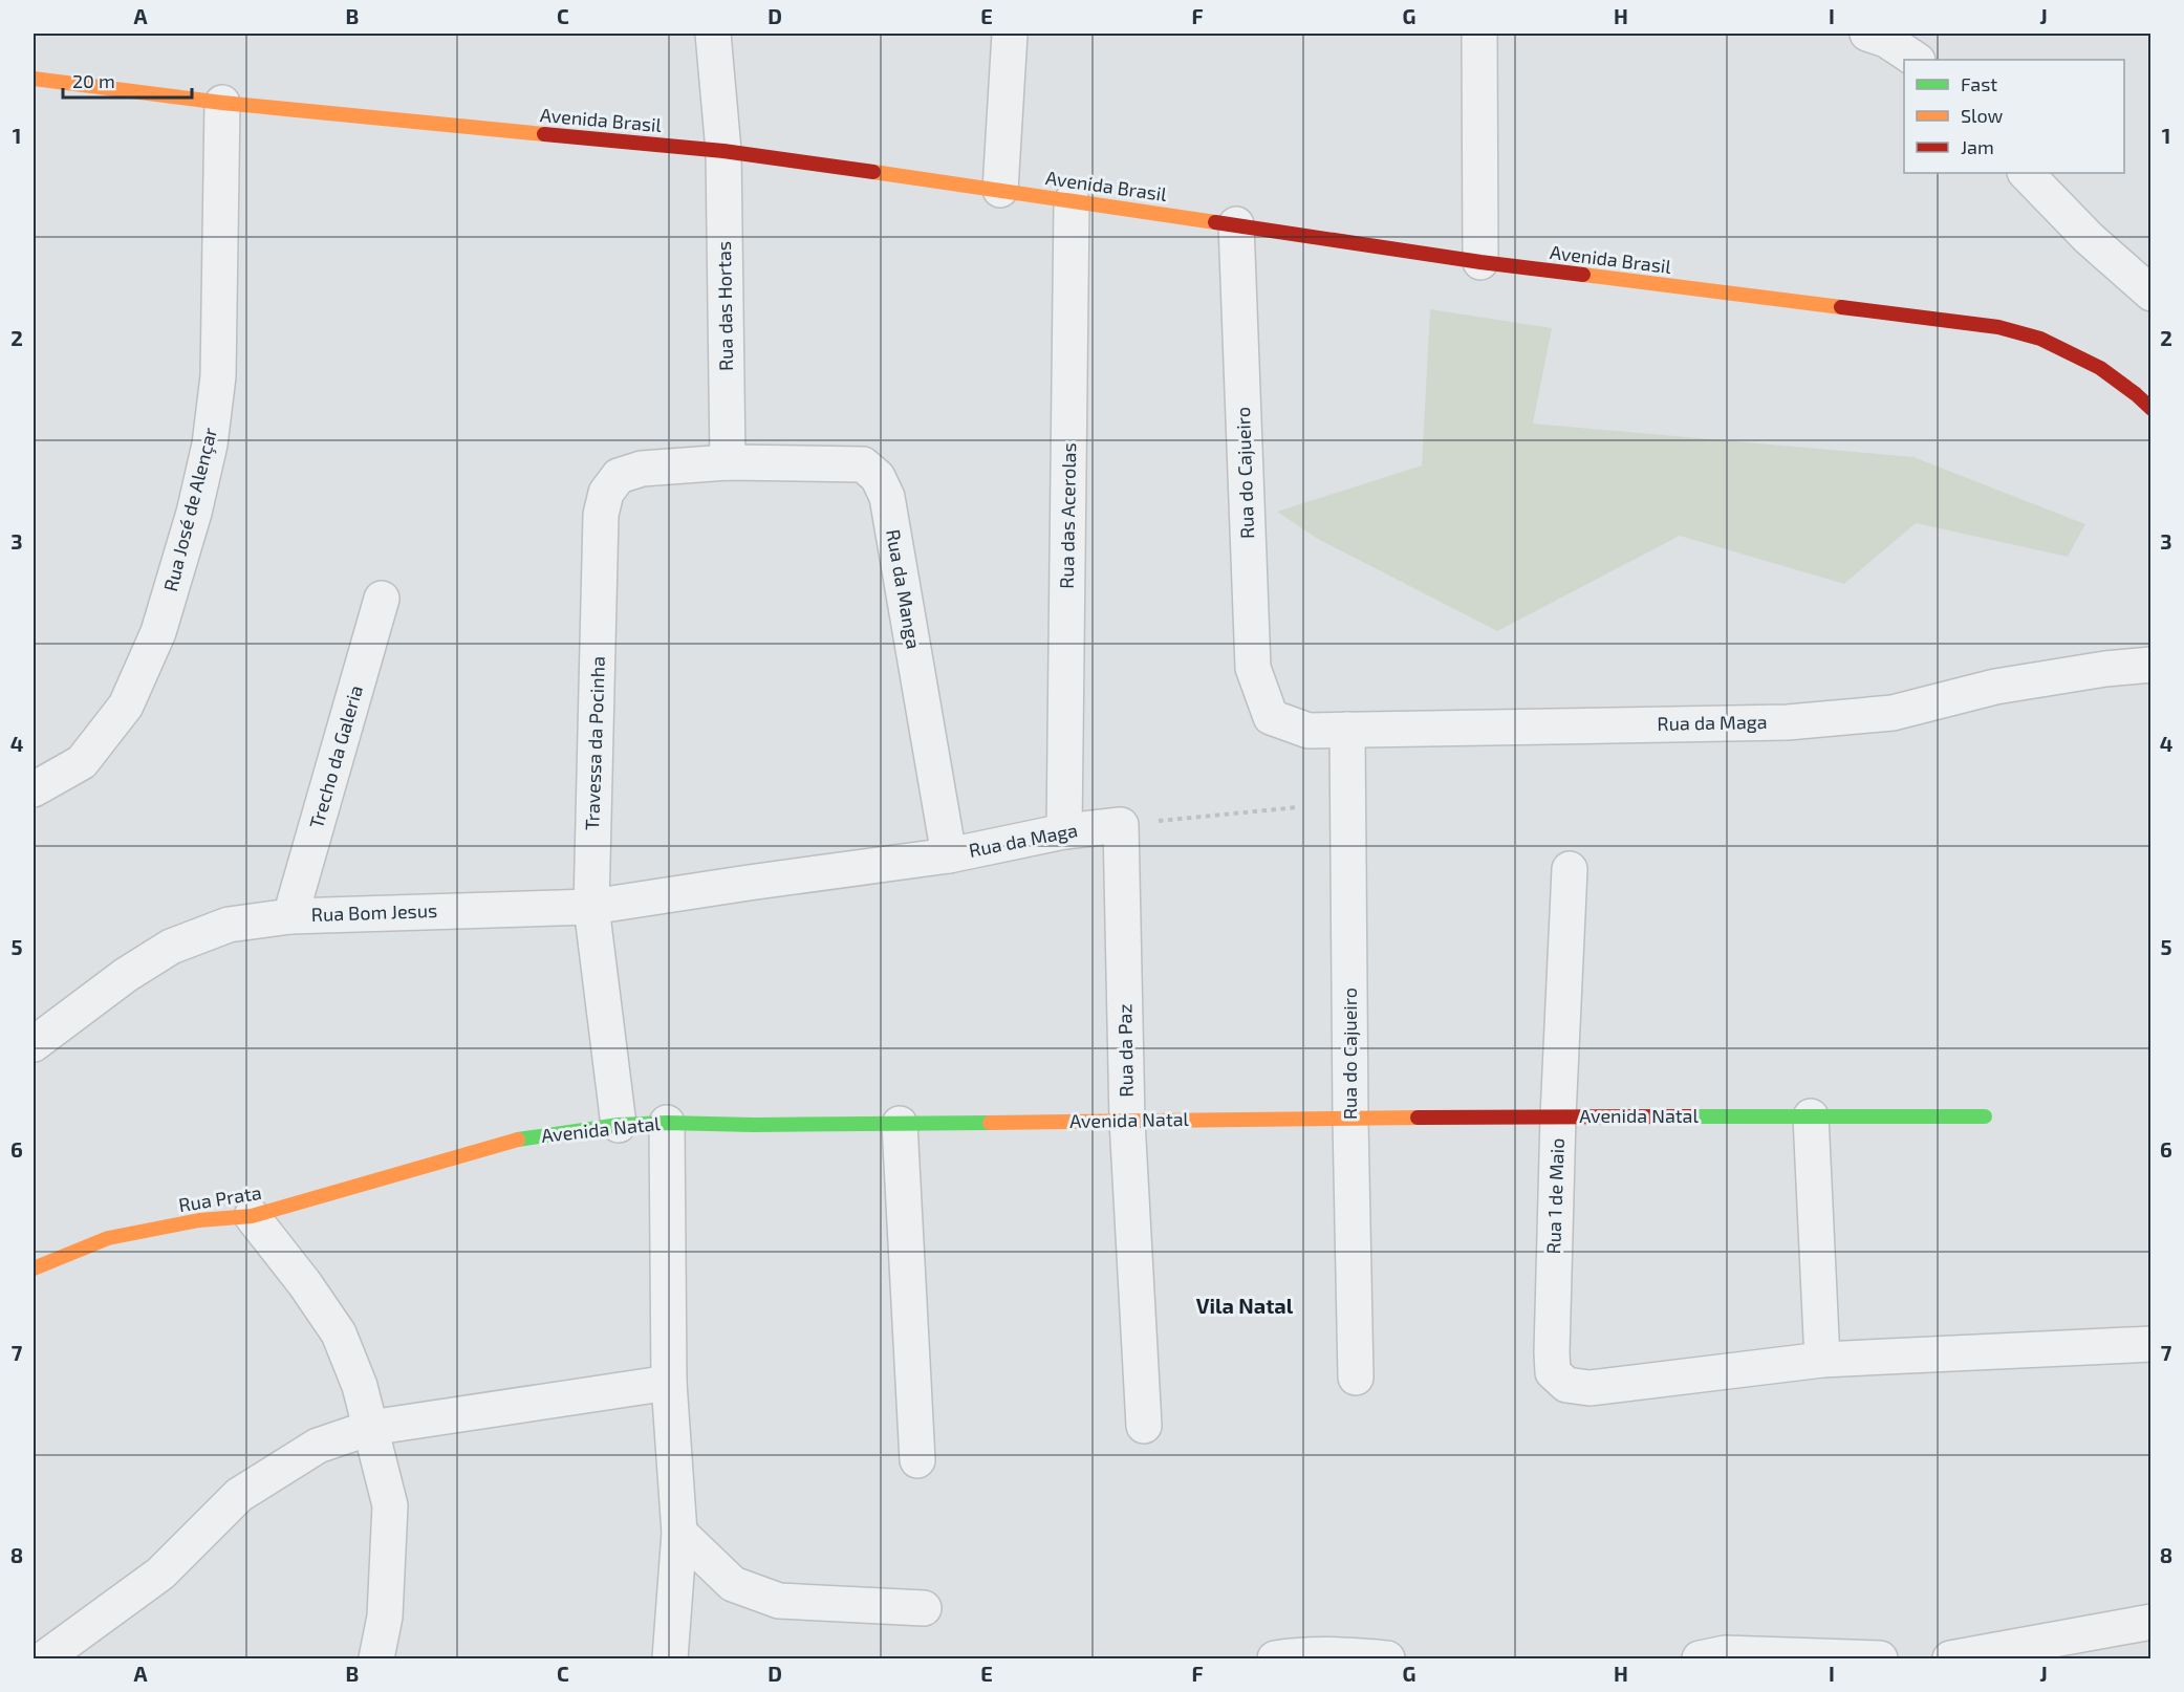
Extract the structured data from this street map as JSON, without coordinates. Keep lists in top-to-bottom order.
{
  "streets": {
    "street": [
      "Avenida Brasil",
      "Rua das Hortas",
      "Rua do Cajueiro",
      "Rua José de Alençar",
      "Rua das Acerolas",
      "Rua da Manga",
      "Rua da Maga",
      "Travessa da Pocinha",
      "Trecho da Galeria",
      "Rua Bom Jesus",
      "Rua da Paz",
      "Avenida Natal",
      "Rua 1 de Maio",
      "Rua Prata"
    ]
  },
  "crossings": [
    ["Avenida Brasil", "Rua das Hortas"],
    ["Avenida Brasil", "Rua do Cajueiro"],
    ["Avenida Brasil", "Rua José de Alençar"],
    ["Avenida Brasil", "Rua das Acerolas"],
    ["Rua das Hortas", "Rua da Manga"],
    ["Rua das Hortas", "Travessa da Pocinha"],
    ["Rua do Cajueiro", "Rua da Maga"],
    ["Rua do Cajueiro", "Avenida Natal"],
    ["Rua das Acerolas", "Rua da Maga"],
    ["Rua da Manga", "Rua da Maga"],
    ["Rua da Manga", "Travessa da Pocinha"],
    ["Rua da Maga", "Rua Bom Jesus"],
    ["Rua da Maga", "Rua da Paz"],
    ["Travessa da Pocinha", "Rua Bom Jesus"],
    ["Travessa da Pocinha", "Avenida Natal"],
    ["Trecho da Galeria", "Rua Bom Jesus"],
    ["Rua da Paz", "Avenida Natal"],
    ["Avenida Natal", "Rua 1 de Maio"],
    ["Avenida Natal", "Rua Prata"]
  ],
  "districts": ["Vila Natal"],
  "legend": ["Fast", "Slow", "Jam"],
  "scale_bar": "20 m",
  "grid": {
    "columns": [
      "A",
      "B",
      "C",
      "D",
      "E",
      "F",
      "G",
      "H",
      "I",
      "J"
    ],
    "rows": [
      "1",
      "2",
      "3",
      "4",
      "5",
      "6",
      "7",
      "8"
    ]
  }
}
